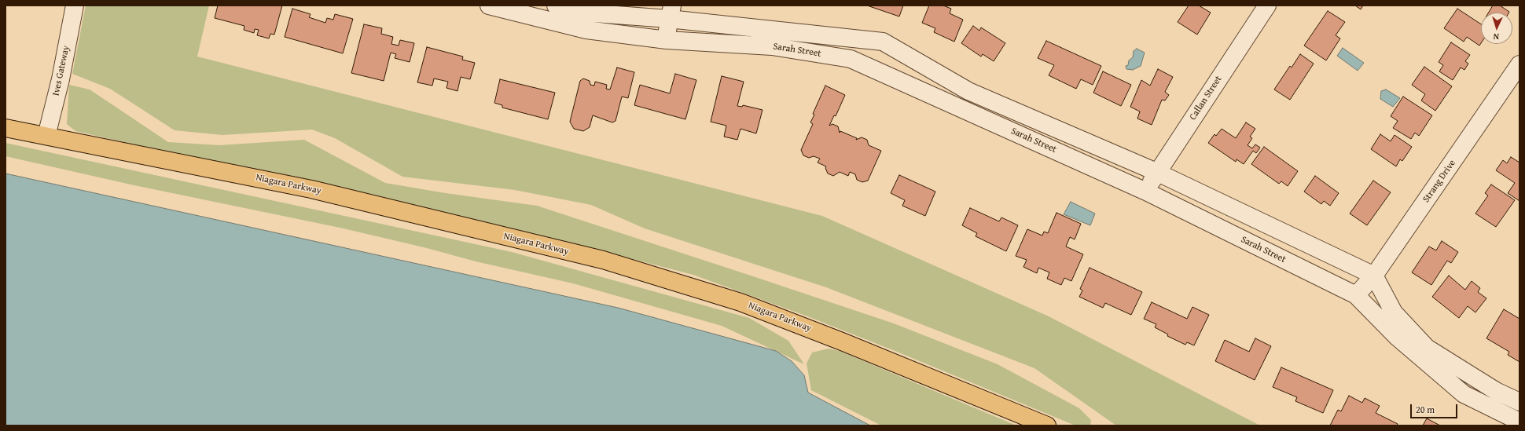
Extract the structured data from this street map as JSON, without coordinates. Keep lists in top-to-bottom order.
{
  "streets": {
    "main road": ["Niagara Parkway"],
    "street": [
      "Sarah Street",
      "Ives Gateway",
      "Callan Street",
      "Strang Drive"
    ]
  },
  "crossings": [
    ["Sarah Street", "Callan Street"],
    ["Sarah Street", "Strang Drive"],
    ["Ives Gateway", "Niagara Parkway"]
  ],
  "scale_bar": "20 m",
  "north": "bottom"
}
